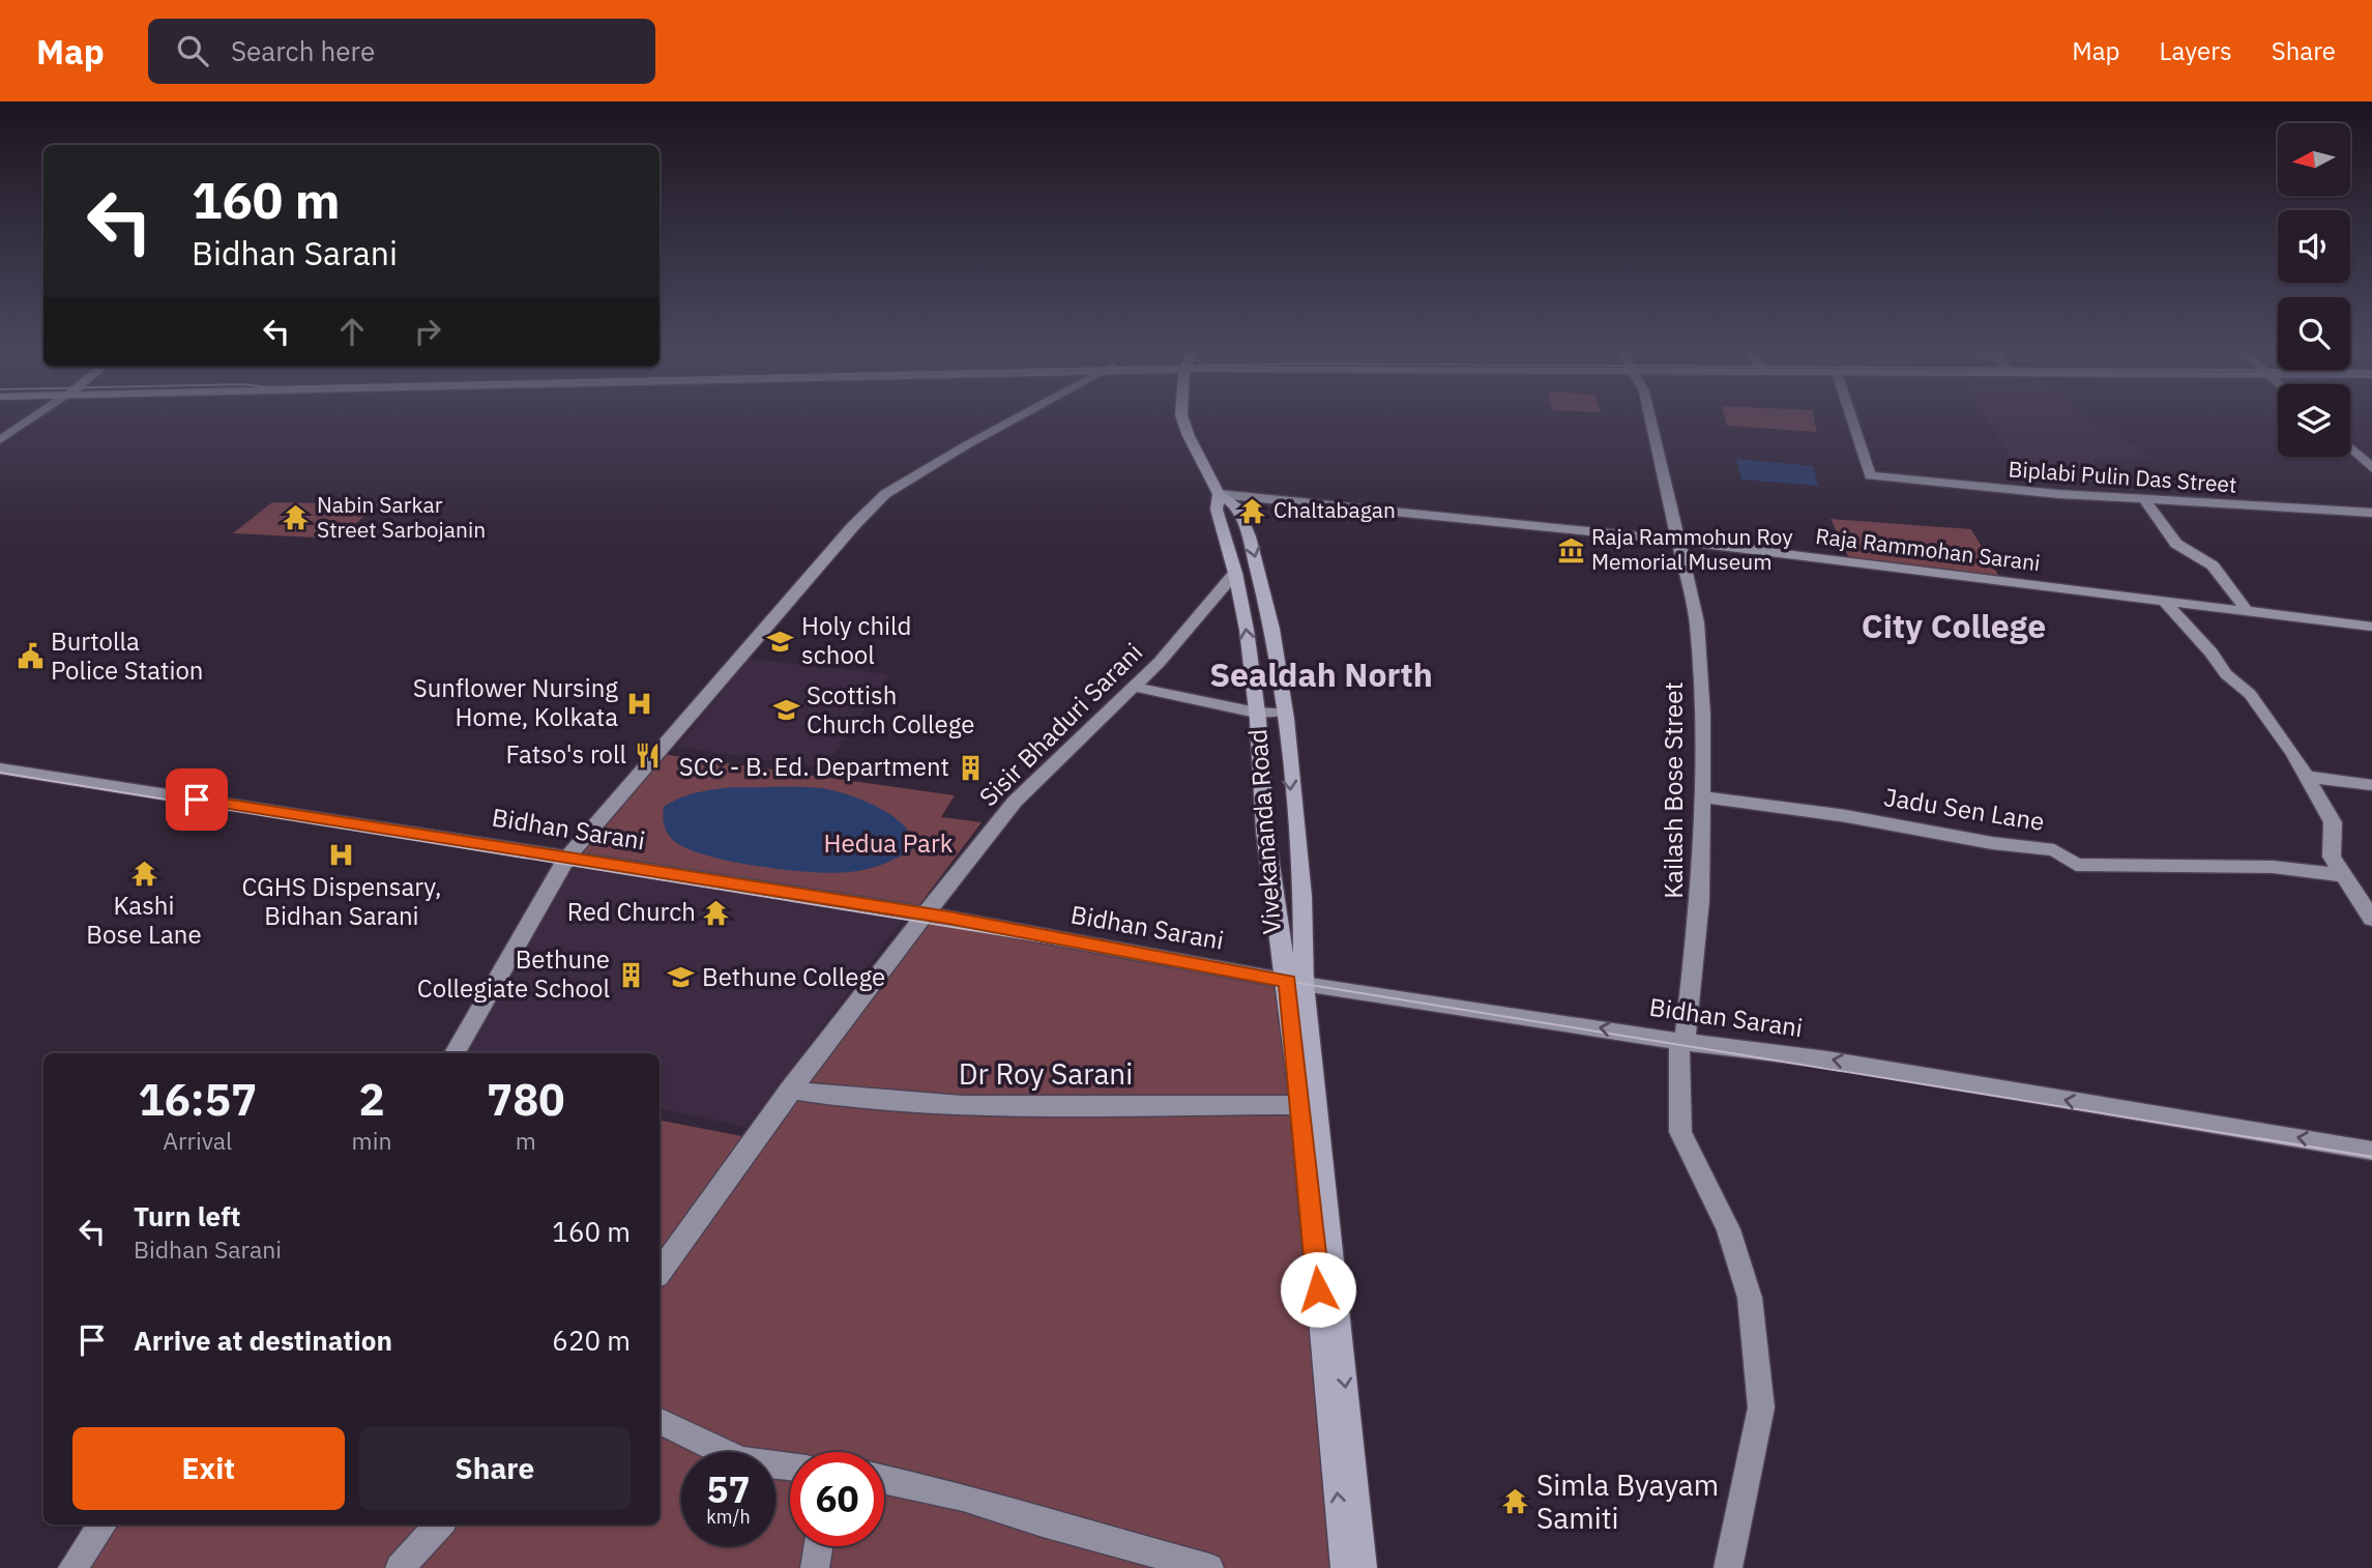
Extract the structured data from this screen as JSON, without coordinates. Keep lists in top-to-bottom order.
{
  "streets": {
    "main road": ["Vivekananda Road"],
    "street": [
      "Biplabi Pulin Das Street",
      "Raja Rammohan Sarani",
      "Sisir Bhaduri Sarani",
      "Kailash Bose Street",
      "Jadu Sen Lane",
      "Bidhan Sarani",
      "Dr Roy Sarani"
    ]
  },
  "crossings": [
    ["Raja Rammohan Sarani", "Kailash Bose Street"],
    ["Raja Rammohan Sarani", "Vivekananda Road"],
    ["Sisir Bhaduri Sarani", "Bidhan Sarani"],
    ["Sisir Bhaduri Sarani", "Vivekananda Road"],
    ["Sisir Bhaduri Sarani", "Dr Roy Sarani"],
    ["Kailash Bose Street", "Jadu Sen Lane"],
    ["Kailash Bose Street", "Bidhan Sarani"],
    ["Bidhan Sarani", "Vivekananda Road"],
    ["Vivekananda Road", "Dr Roy Sarani"]
  ],
  "one_way": ["Bidhan Sarani"],
  "districts": ["City College", "Sealdah North"],
  "parks": ["Hedua Park"],
  "places": {
    "temple": [
      "Chaltabagan",
      "Nabin Sarkar Street Sarbojanin",
      "Kashi Bose Lane",
      "Red Church",
      "Simla Byayam Samiti"
    ],
    "museum": ["Raja Rammohun Roy Memorial Museum"],
    "school or university": ["Holy child school", "Scottish Church College", "Bethune College"],
    "public building": ["Burtolla Police Station"],
    "hospital": ["Sunflower Nursing Home, Kolkata", "CGHS Dispensary, Bidhan Sarani"],
    "restaurant": ["Fatso's roll"],
    "building": ["SCC - B. Ed. Department", "Bethune Collegiate School"]
  },
  "north": "left",
  "page": {
    "header": "Map",
    "search": "Search here",
    "nav": ["Map", "Layers", "Share"],
    "turn": ["160 m", "Bidhan Sarani"],
    "eta": [
      "16:57",
      "Arrival",
      "2",
      "min",
      "780",
      "m"
    ],
    "list": [
      {
        "name": "Turn left",
        "note": "Bidhan Sarani",
        "value": "160 m"
      },
      {
        "name": "Arrive at destination",
        "value": "620 m"
      }
    ],
    "buttons": ["Exit", "Share"],
    "speed": "57 km/h",
    "limit": "60"
  }
}
